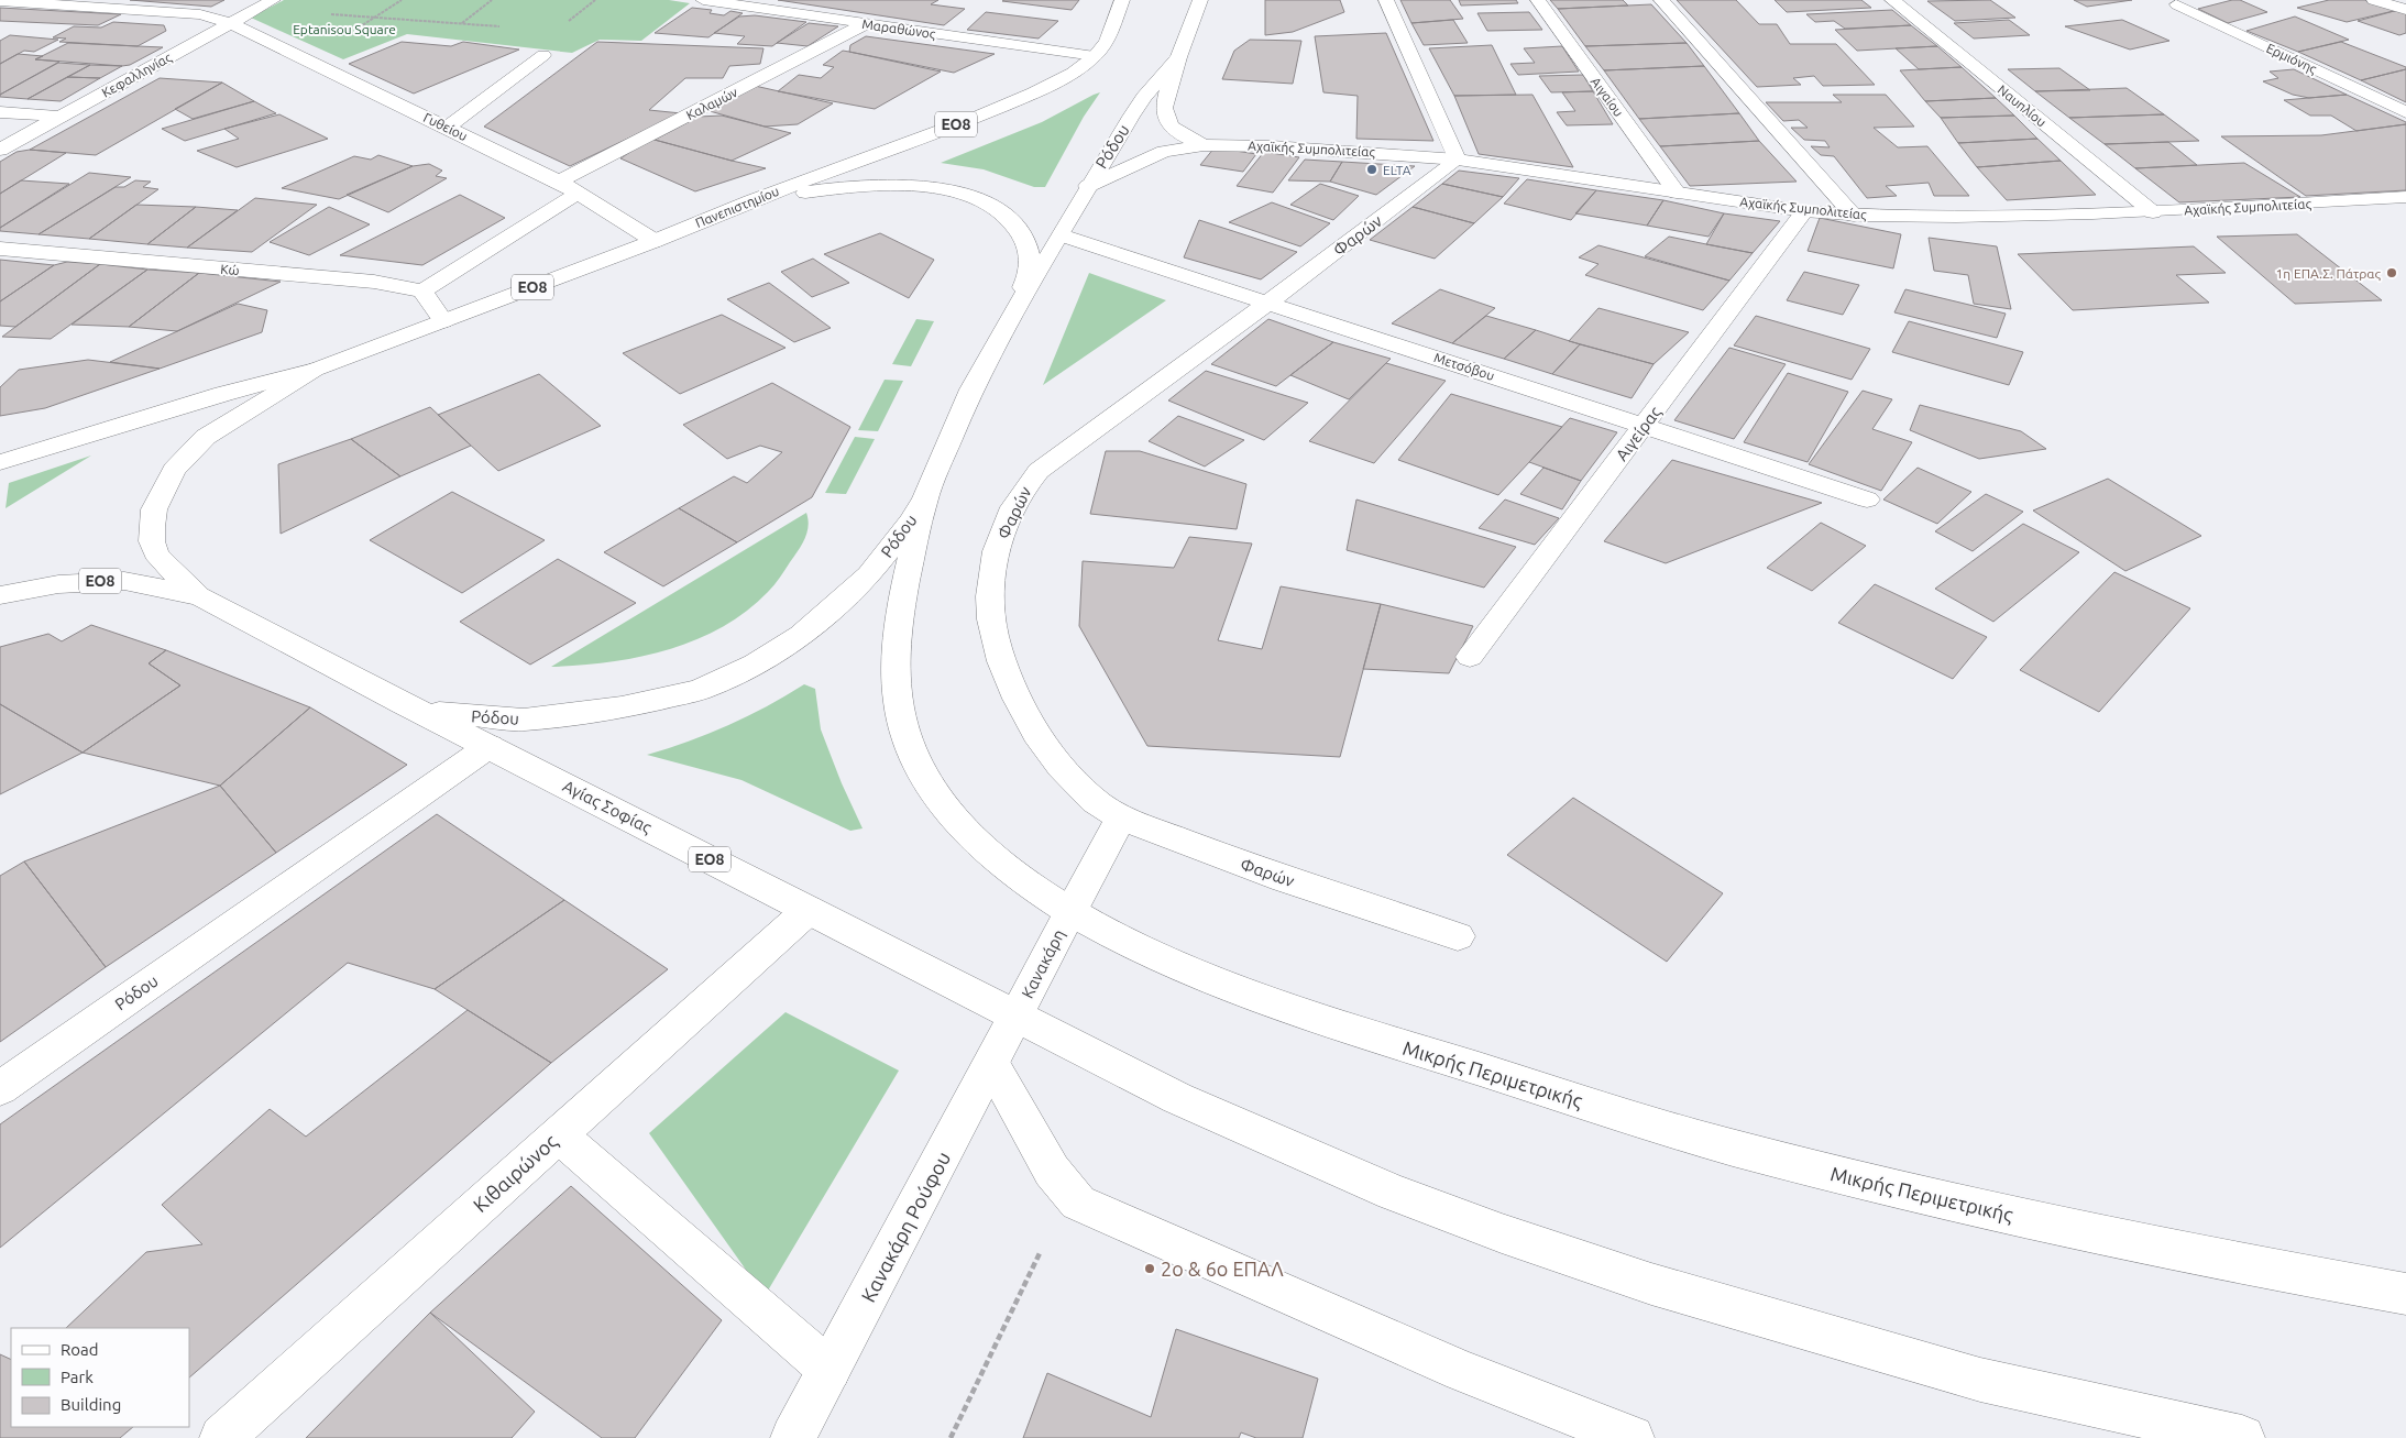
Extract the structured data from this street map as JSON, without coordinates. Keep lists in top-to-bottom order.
{
  "streets": {
    "street": [
      "Μαραθώνος",
      "Ερμιόνης",
      "Κεφαλληνίας",
      "Αιγαίου",
      "Καλαμών",
      "Ναυπλίου",
      "ΕΟ8",
      "Γυθείου",
      "Ρόδου",
      "Αχαϊκής Συμπολιτείας",
      "Πανεπιστημίου",
      "Φαρών",
      "Κώ",
      "Μετσόβου",
      "Αιγείρας",
      "Αγίας Σοφίας",
      "Κανακάρη",
      "Μικρής Περιμετρικής",
      "Κιθαιρώνος",
      "Κανακάρη Ρούφου"
    ]
  },
  "crossings": [
    ["Μαραθώνος", "Καλαμών"],
    ["Μαραθώνος", "Πανεπιστημίου"],
    ["Κεφαλληνίας", "Γυθείου"],
    ["Αιγαίου", "Αχαϊκής Συμπολιτείας"],
    ["Καλαμών", "Γυθείου"],
    ["Ναυπλίου", "Αχαϊκής Συμπολιτείας"],
    ["ΕΟ8", "Ρόδου"],
    ["ΕΟ8", "Πανεπιστημίου"],
    ["ΕΟ8", "Αγίας Σοφίας"],
    ["Γυθείου", "Πανεπιστημίου"],
    ["Ρόδου", "Μετσόβου"],
    ["Ρόδου", "Αγίας Σοφίας"],
    ["Ρόδου", "Μικρής Περιμετρικής"],
    ["Αχαϊκής Συμπολιτείας", "Φαρών"],
    ["Αχαϊκής Συμπολιτείας", "Αιγείρας"],
    ["Φαρών", "Μετσόβου"],
    ["Φαρών", "Κανακάρη"],
    ["Μετσόβου", "Αιγείρας"],
    ["Αγίας Σοφίας", "Κανακάρη"],
    ["Αγίας Σοφίας", "Κιθαιρώνος"],
    ["Αγίας Σοφίας", "Κανακάρη Ρούφου"],
    ["Κανακάρη", "Μικρής Περιμετρικής"],
    ["Κανακάρη", "Κανακάρη Ρούφου"]
  ],
  "parks": ["Eptanisou Square"],
  "places": ["ELTA", "1η ΕΠΑ.Σ. Πάτρας", "2ο & 6ο ΕΠΑΛ"],
  "legend": ["Road", "Park", "Building"]
}
